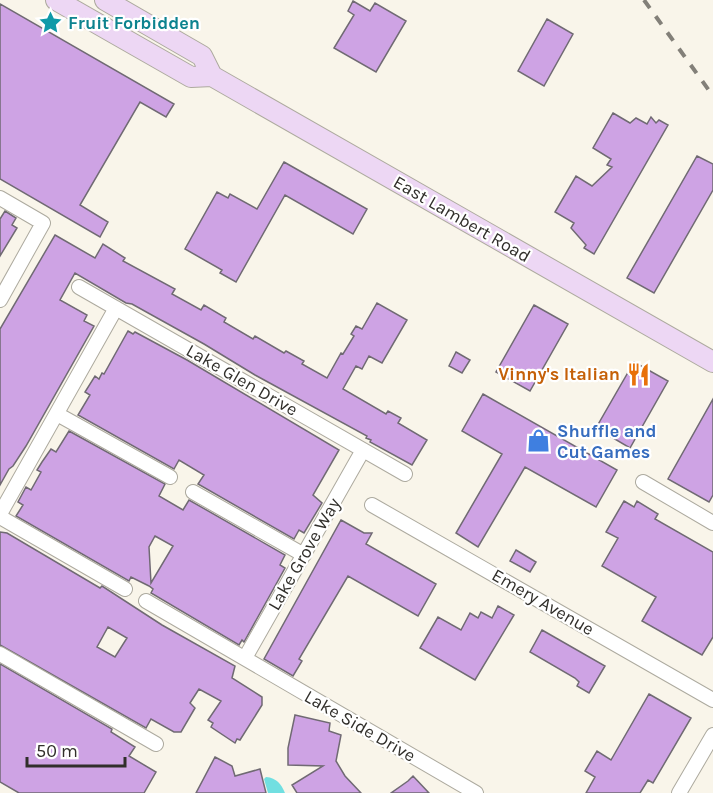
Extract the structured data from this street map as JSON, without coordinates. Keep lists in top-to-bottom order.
{
  "streets": {
    "main road": ["East Lambert Road"],
    "street": [
      "Lake Glen Drive",
      "Lake Grove Way",
      "Emery Avenue",
      "Lake Side Drive"
    ]
  },
  "crossings": [
    ["Lake Glen Drive", "Lake Grove Way"],
    ["Lake Grove Way", "Lake Side Drive"]
  ],
  "places": {
    "place": ["Fruit Forbidden"],
    "restaurant": ["Vinny's Italian"],
    "shop": ["Shuffle and Cut Games"]
  },
  "scale_bar": "50 m"
}
